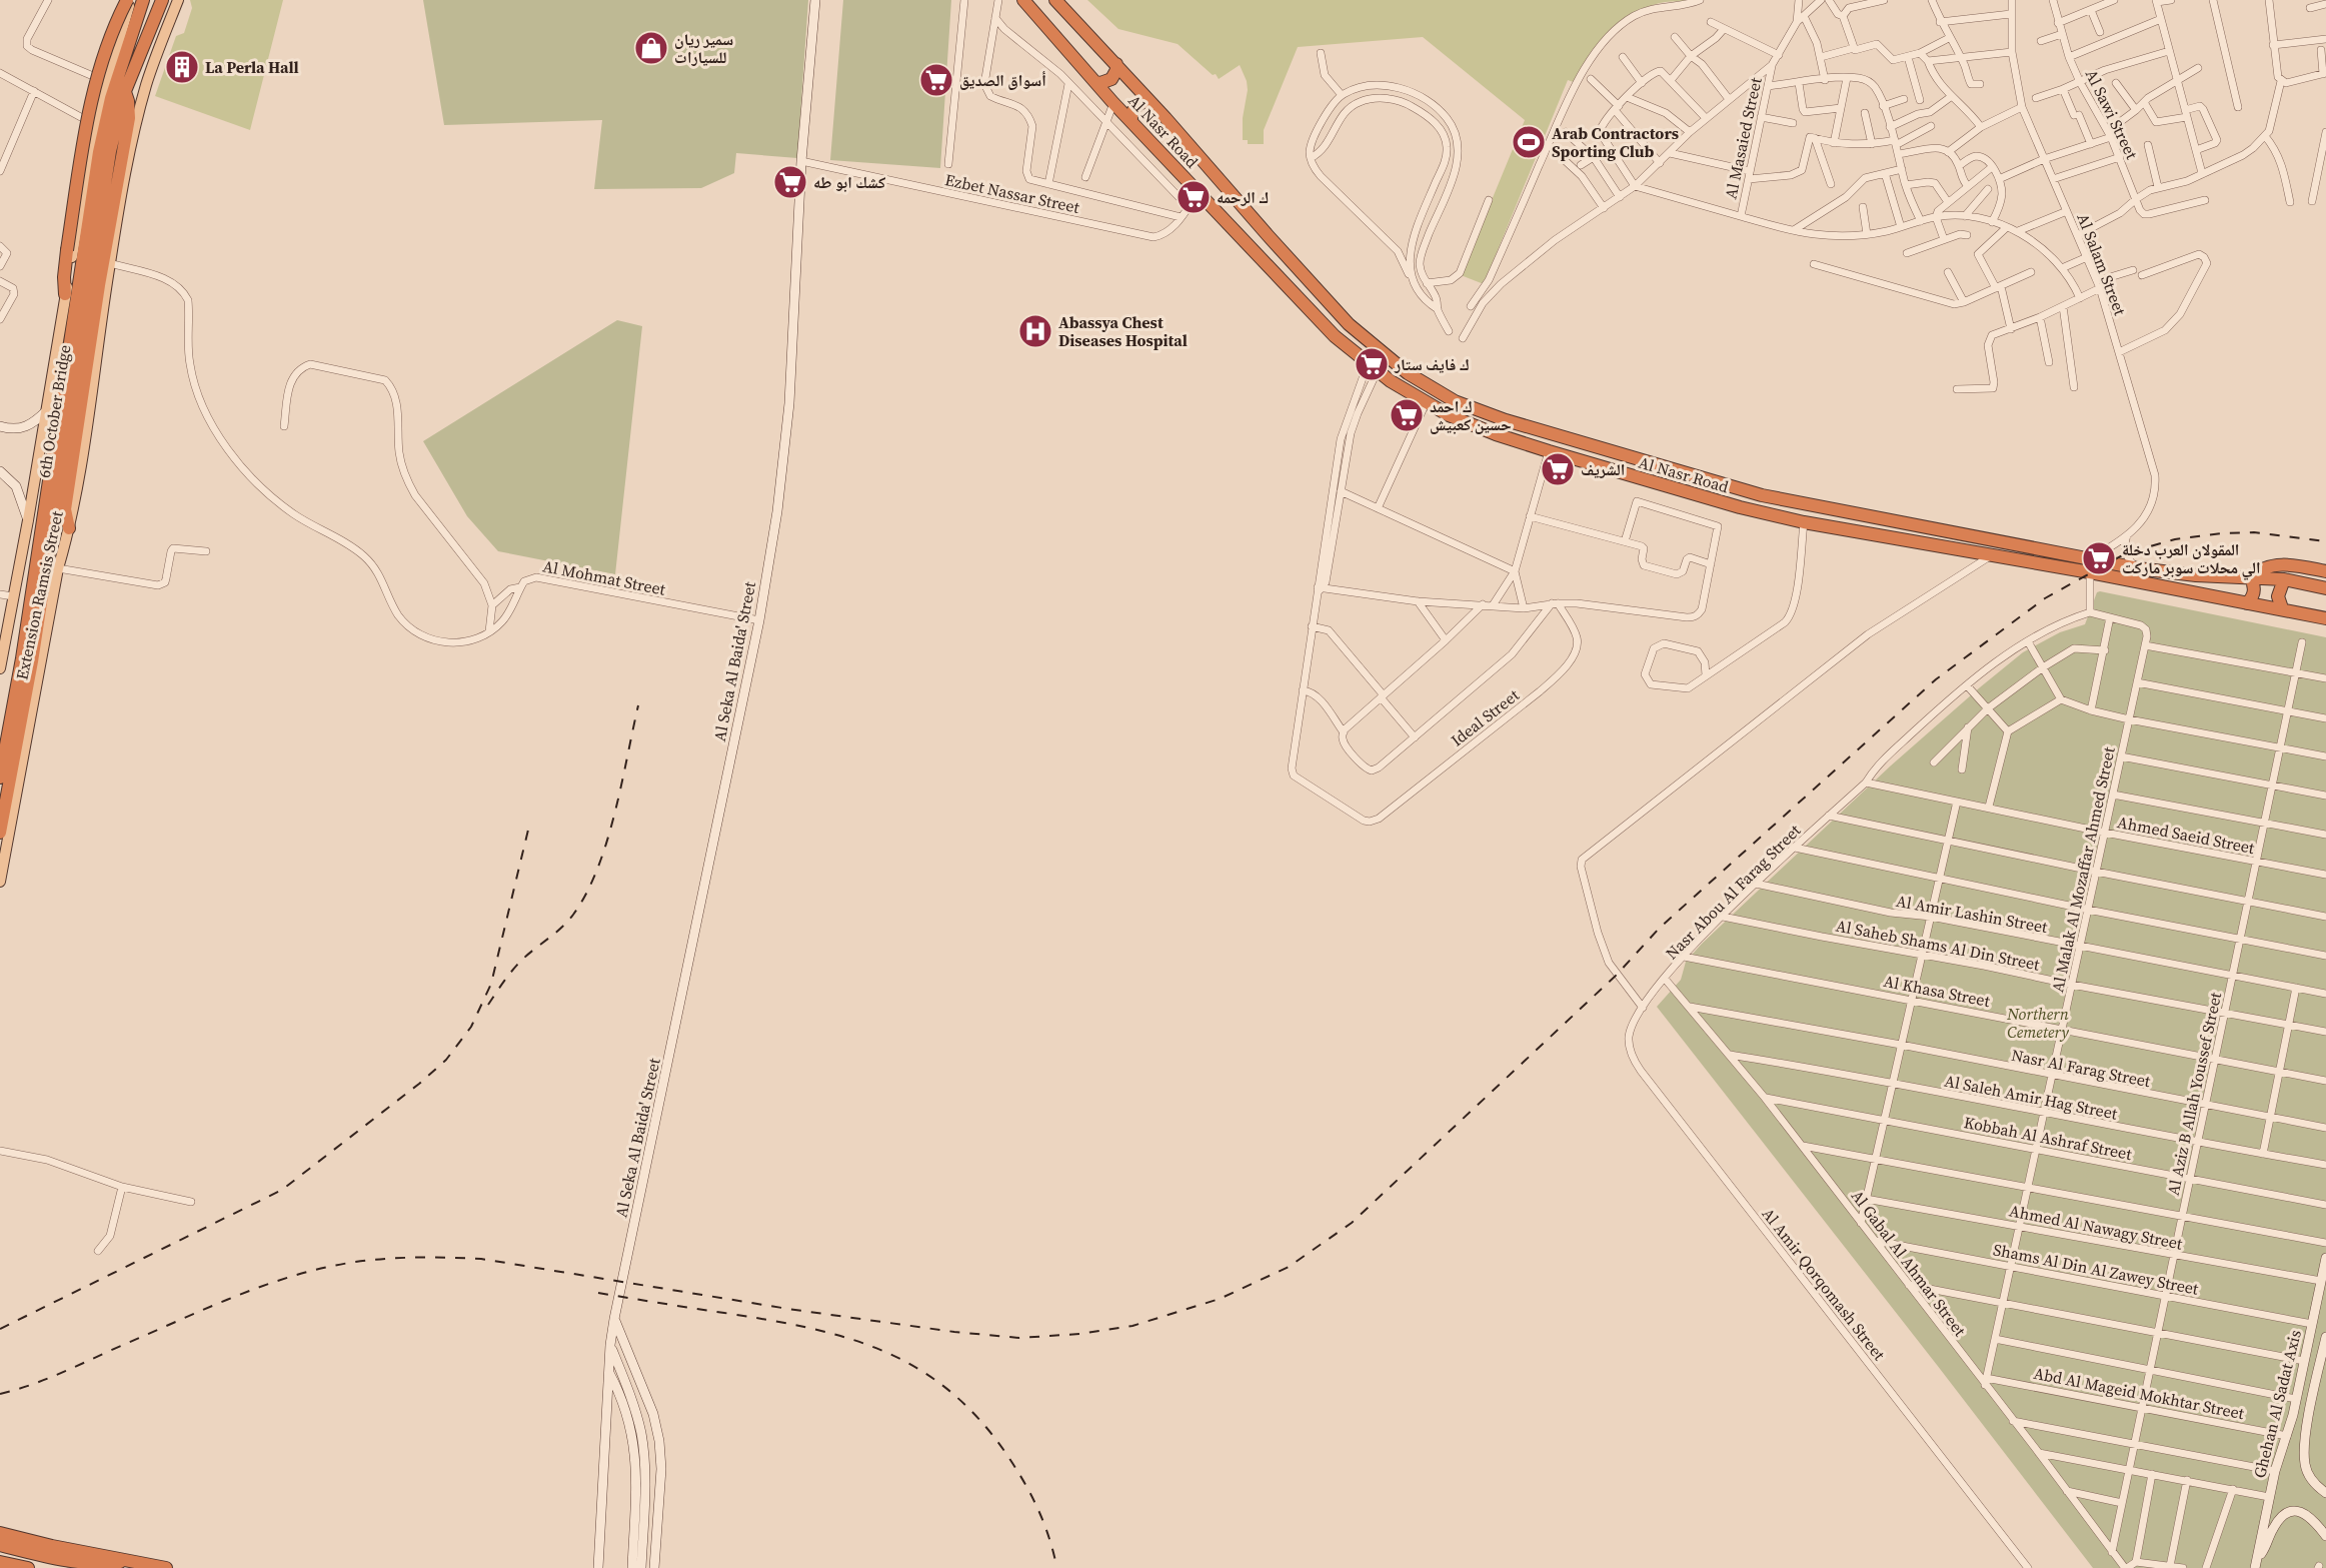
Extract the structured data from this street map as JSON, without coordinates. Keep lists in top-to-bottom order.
{
  "streets": {
    "highway": ["Al Nasr Road", "6th October Bridge"],
    "main road": ["Extension Ramsis Street"],
    "street": [
      "Al Sawi Street",
      "Al Masaied Street",
      "Ezbet Nassar Street",
      "Al Salam Street",
      "Al Mohmat Street",
      "Al Seka Al Baida' Street",
      "Ideal Street",
      "Ahmed Saeid Street",
      "Al Malak Al Mozaffar Ahmed Street",
      "Nasr Abou Al Farag Street",
      "Al Amir Lashin Street",
      "Al Saheb Shams Al Din Street",
      "Al Khasa Street",
      "Nasr Al Farag Street",
      "Al Aziz B Allah Youssef Street",
      "Al Saleh Amir Hag Street",
      "Kobbah Al Ashraf Street",
      "Ahmed Al Nawagy Street",
      "Al Gabal Al Ahmar Street",
      "Shams Al Din Al Zawey Street",
      "Al Amir Qorqomash Street",
      "Abd Al Mageid Mokhtar Street",
      "Ghehan Al Sadat Axis"
    ]
  },
  "crossings": [
    ["Al Nasr Road", "Ezbet Nassar Street"],
    ["Al Nasr Road", "Al Salam Street"],
    ["Ezbet Nassar Street", "Al Seka Al Baida' Street"],
    ["Al Mohmat Street", "Extension Ramsis Street"],
    ["Al Mohmat Street", "Al Seka Al Baida' Street"],
    ["Ahmed Saeid Street", "Al Malak Al Mozaffar Ahmed Street"],
    ["Ahmed Saeid Street", "Nasr Abou Al Farag Street"],
    ["Ahmed Saeid Street", "Al Aziz B Allah Youssef Street"],
    ["Al Malak Al Mozaffar Ahmed Street", "Al Amir Lashin Street"],
    ["Al Malak Al Mozaffar Ahmed Street", "Al Saheb Shams Al Din Street"],
    ["Al Malak Al Mozaffar Ahmed Street", "Al Khasa Street"],
    ["Al Malak Al Mozaffar Ahmed Street", "Nasr Al Farag Street"],
    ["Al Malak Al Mozaffar Ahmed Street", "Al Saleh Amir Hag Street"],
    ["Al Malak Al Mozaffar Ahmed Street", "Kobbah Al Ashraf Street"],
    ["Al Malak Al Mozaffar Ahmed Street", "Ahmed Al Nawagy Street"],
    ["Al Malak Al Mozaffar Ahmed Street", "Al Gabal Al Ahmar Street"],
    ["Al Malak Al Mozaffar Ahmed Street", "Shams Al Din Al Zawey Street"],
    ["Al Malak Al Mozaffar Ahmed Street", "Abd Al Mageid Mokhtar Street"],
    ["Nasr Abou Al Farag Street", "Al Amir Lashin Street"],
    ["Nasr Abou Al Farag Street", "Al Saheb Shams Al Din Street"],
    ["Nasr Abou Al Farag Street", "Al Khasa Street"],
    ["Nasr Abou Al Farag Street", "Al Gabal Al Ahmar Street"],
    ["Nasr Abou Al Farag Street", "Al Amir Qorqomash Street"],
    ["Al Amir Lashin Street", "Al Aziz B Allah Youssef Street"],
    ["Al Saheb Shams Al Din Street", "Al Aziz B Allah Youssef Street"],
    ["Al Khasa Street", "Al Aziz B Allah Youssef Street"],
    ["Nasr Al Farag Street", "Al Aziz B Allah Youssef Street"],
    ["Nasr Al Farag Street", "Al Gabal Al Ahmar Street"],
    ["Al Aziz B Allah Youssef Street", "Al Saleh Amir Hag Street"],
    ["Al Aziz B Allah Youssef Street", "Kobbah Al Ashraf Street"],
    ["Al Aziz B Allah Youssef Street", "Ahmed Al Nawagy Street"],
    ["Al Aziz B Allah Youssef Street", "Al Gabal Al Ahmar Street"],
    ["Al Aziz B Allah Youssef Street", "Shams Al Din Al Zawey Street"],
    ["Al Aziz B Allah Youssef Street", "Abd Al Mageid Mokhtar Street"],
    ["Al Saleh Amir Hag Street", "Al Gabal Al Ahmar Street"],
    ["Kobbah Al Ashraf Street", "Al Gabal Al Ahmar Street"],
    ["Ahmed Al Nawagy Street", "Ghehan Al Sadat Axis"],
    ["Al Gabal Al Ahmar Street", "Shams Al Din Al Zawey Street"],
    ["Al Gabal Al Ahmar Street", "Abd Al Mageid Mokhtar Street"],
    ["Shams Al Din Al Zawey Street", "Ghehan Al Sadat Axis"],
    ["Abd Al Mageid Mokhtar Street", "Ghehan Al Sadat Axis"]
  ],
  "parks": ["Northern Cemetery"],
  "places": {
    "shop": ["سمير ريان للسيارات"],
    "building": ["La Perla Hall"],
    "supermarket": [
      "أسواق الصديق",
      "كشك ابو طه",
      "ك الرحمه",
      "ك فايف ستار",
      "ك احمد حسين كعبيش",
      "الشريف",
      "المقولان العرب دخلة الي محلات سوبر ماركت"
    ],
    "sports": ["Arab Contractors Sporting Club"],
    "hospital": ["Abassya Chest Diseases Hospital"]
  }
}
